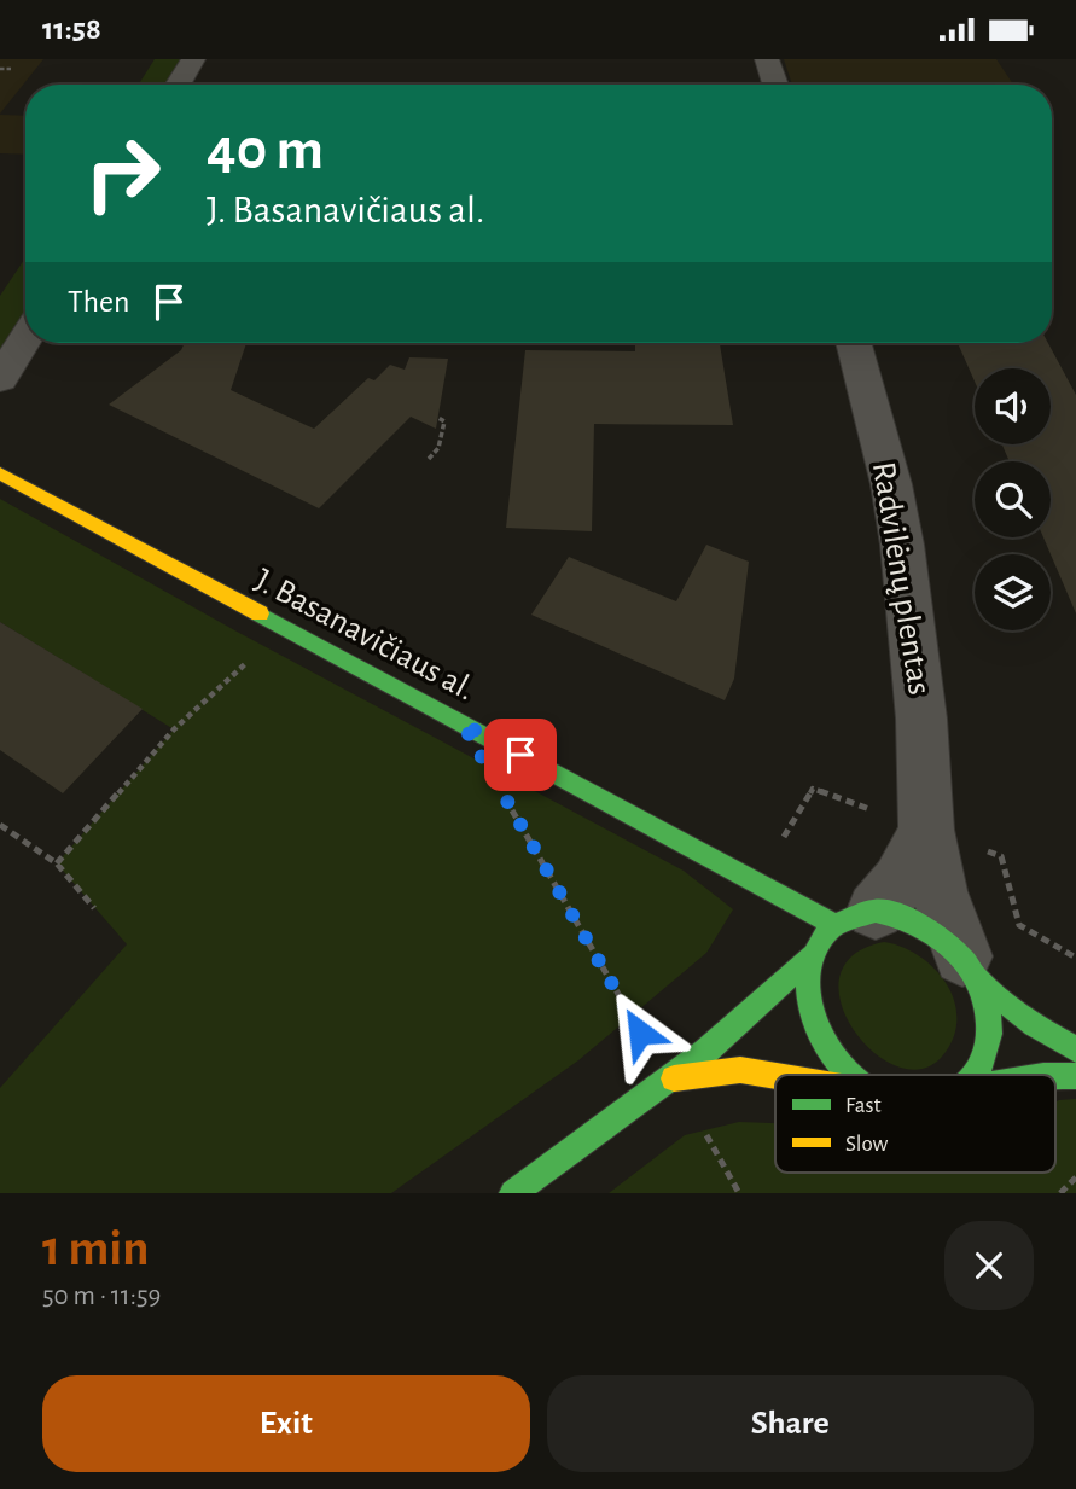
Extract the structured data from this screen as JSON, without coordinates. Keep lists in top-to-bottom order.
{
  "streets": {
    "street": ["Radvilėnų plentas", "J. Basanavičiaus al."]
  },
  "legend": ["Fast", "Slow"],
  "page": {
    "status": "11:58",
    "turn": ["40 m", "J. Basanavičiaus al."],
    "then": "Then",
    "heading": ["1 min", "50 m · 11:59"],
    "buttons": ["Exit", "Share"]
  }
}
